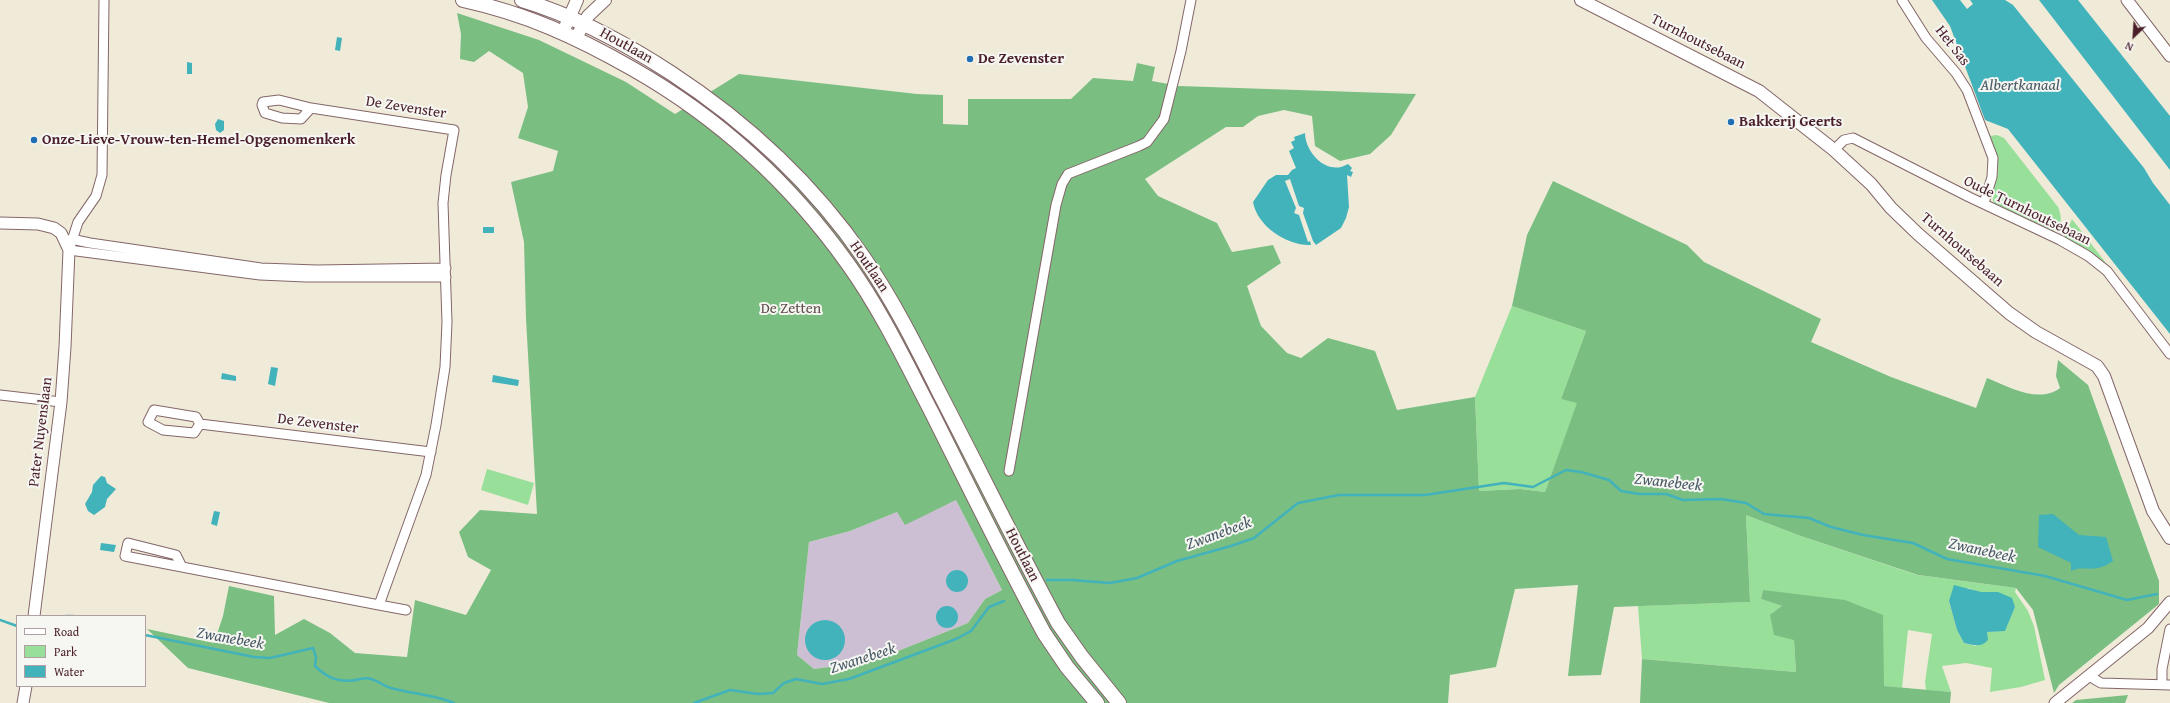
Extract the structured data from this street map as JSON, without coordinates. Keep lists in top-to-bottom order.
{
  "streets": {
    "main road": ["Turnhoutsebaan", "Houtlaan"],
    "street": [
      "Het Sas",
      "De Zevenster",
      "Oude Turnhoutsebaan",
      "Pater Nuyenslaan"
    ]
  },
  "crossings": [
    ["Turnhoutsebaan", "Oude Turnhoutsebaan"],
    ["Het Sas", "Oude Turnhoutsebaan"]
  ],
  "water": ["Albertkanaal", "Zwanebeek"],
  "parks": ["De Zetten"],
  "places": ["De Zevenster", "Bakkerij Geerts", "Onze-Lieve-Vrouw-ten-Hemel-Opgenomenkerk"],
  "legend": ["Road", "Park", "Water"],
  "north": "bottom left"
}
